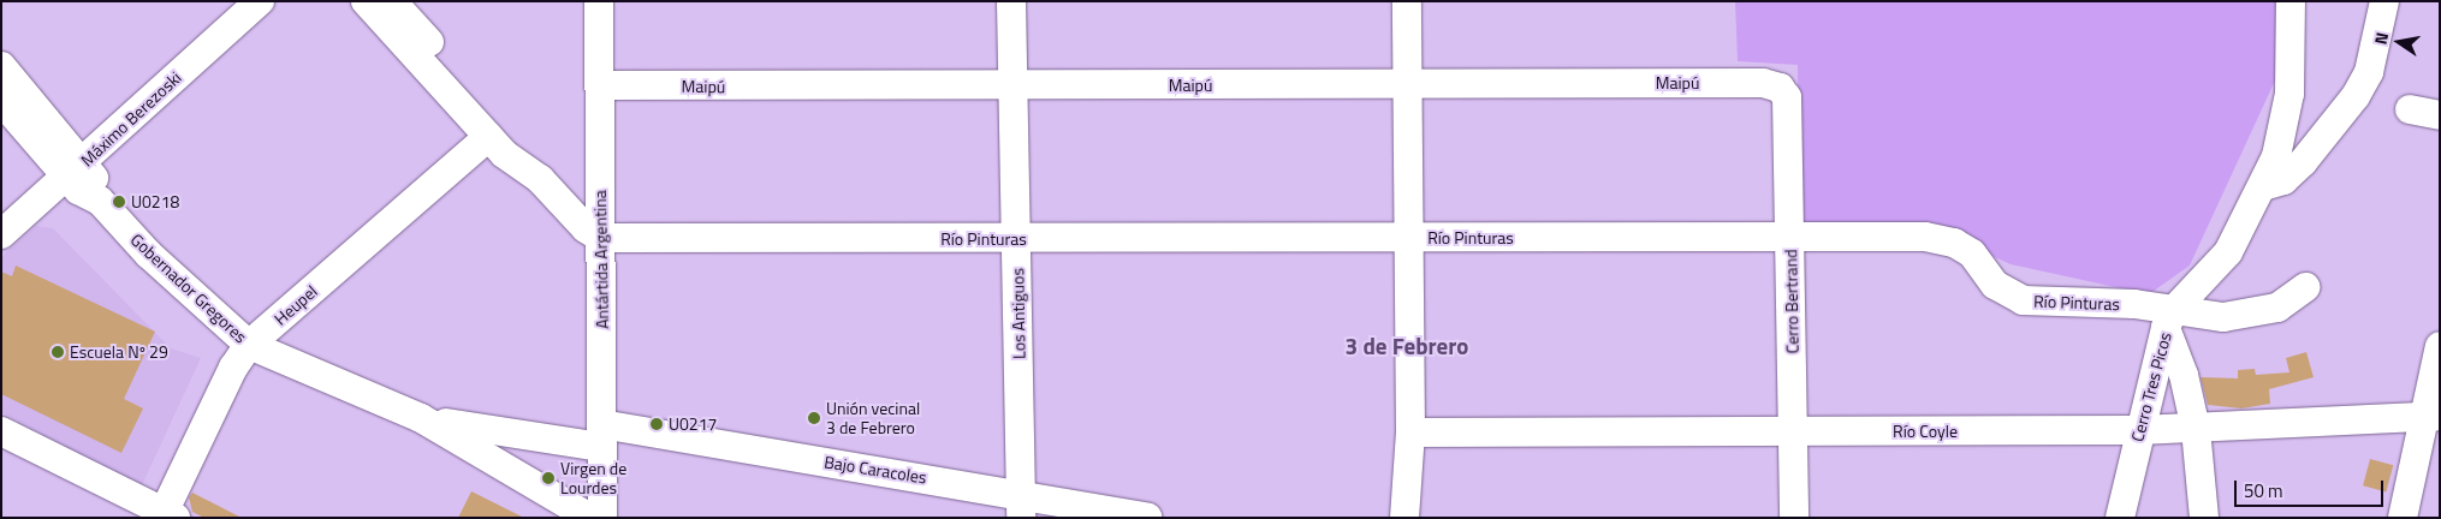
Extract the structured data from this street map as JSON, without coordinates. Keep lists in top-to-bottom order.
{
  "streets": {
    "street": [
      "Maipú",
      "Máximo Berezoski",
      "Río Pinturas",
      "Antártida Argentina",
      "Gobernador Gregores",
      "Cerro Bertrand",
      "Heupel",
      "Los Antiguos",
      "Cerro Tres Picos",
      "Río Coyle",
      "Bajo Caracoles"
    ]
  },
  "crossings": [
    ["Maipú", "Antártida Argentina"],
    ["Maipú", "Cerro Bertrand"],
    ["Maipú", "Los Antiguos"],
    ["Máximo Berezoski", "Gobernador Gregores"],
    ["Río Pinturas", "Antártida Argentina"],
    ["Río Pinturas", "Cerro Bertrand"],
    ["Río Pinturas", "Los Antiguos"],
    ["Río Pinturas", "Cerro Tres Picos"],
    ["Antártida Argentina", "Gobernador Gregores"],
    ["Antártida Argentina", "Bajo Caracoles"],
    ["Gobernador Gregores", "Heupel"],
    ["Gobernador Gregores", "Bajo Caracoles"],
    ["Cerro Bertrand", "Río Coyle"],
    ["Los Antiguos", "Bajo Caracoles"],
    ["Cerro Tres Picos", "Río Coyle"]
  ],
  "districts": ["3 de Febrero"],
  "places": [
    "U0218",
    "Escuela Nº 29",
    "Unión vecinal 3 de Febrero",
    "U0217",
    "Virgen de Lourdes"
  ],
  "scale_bar": "50 m",
  "north": "left"
}
